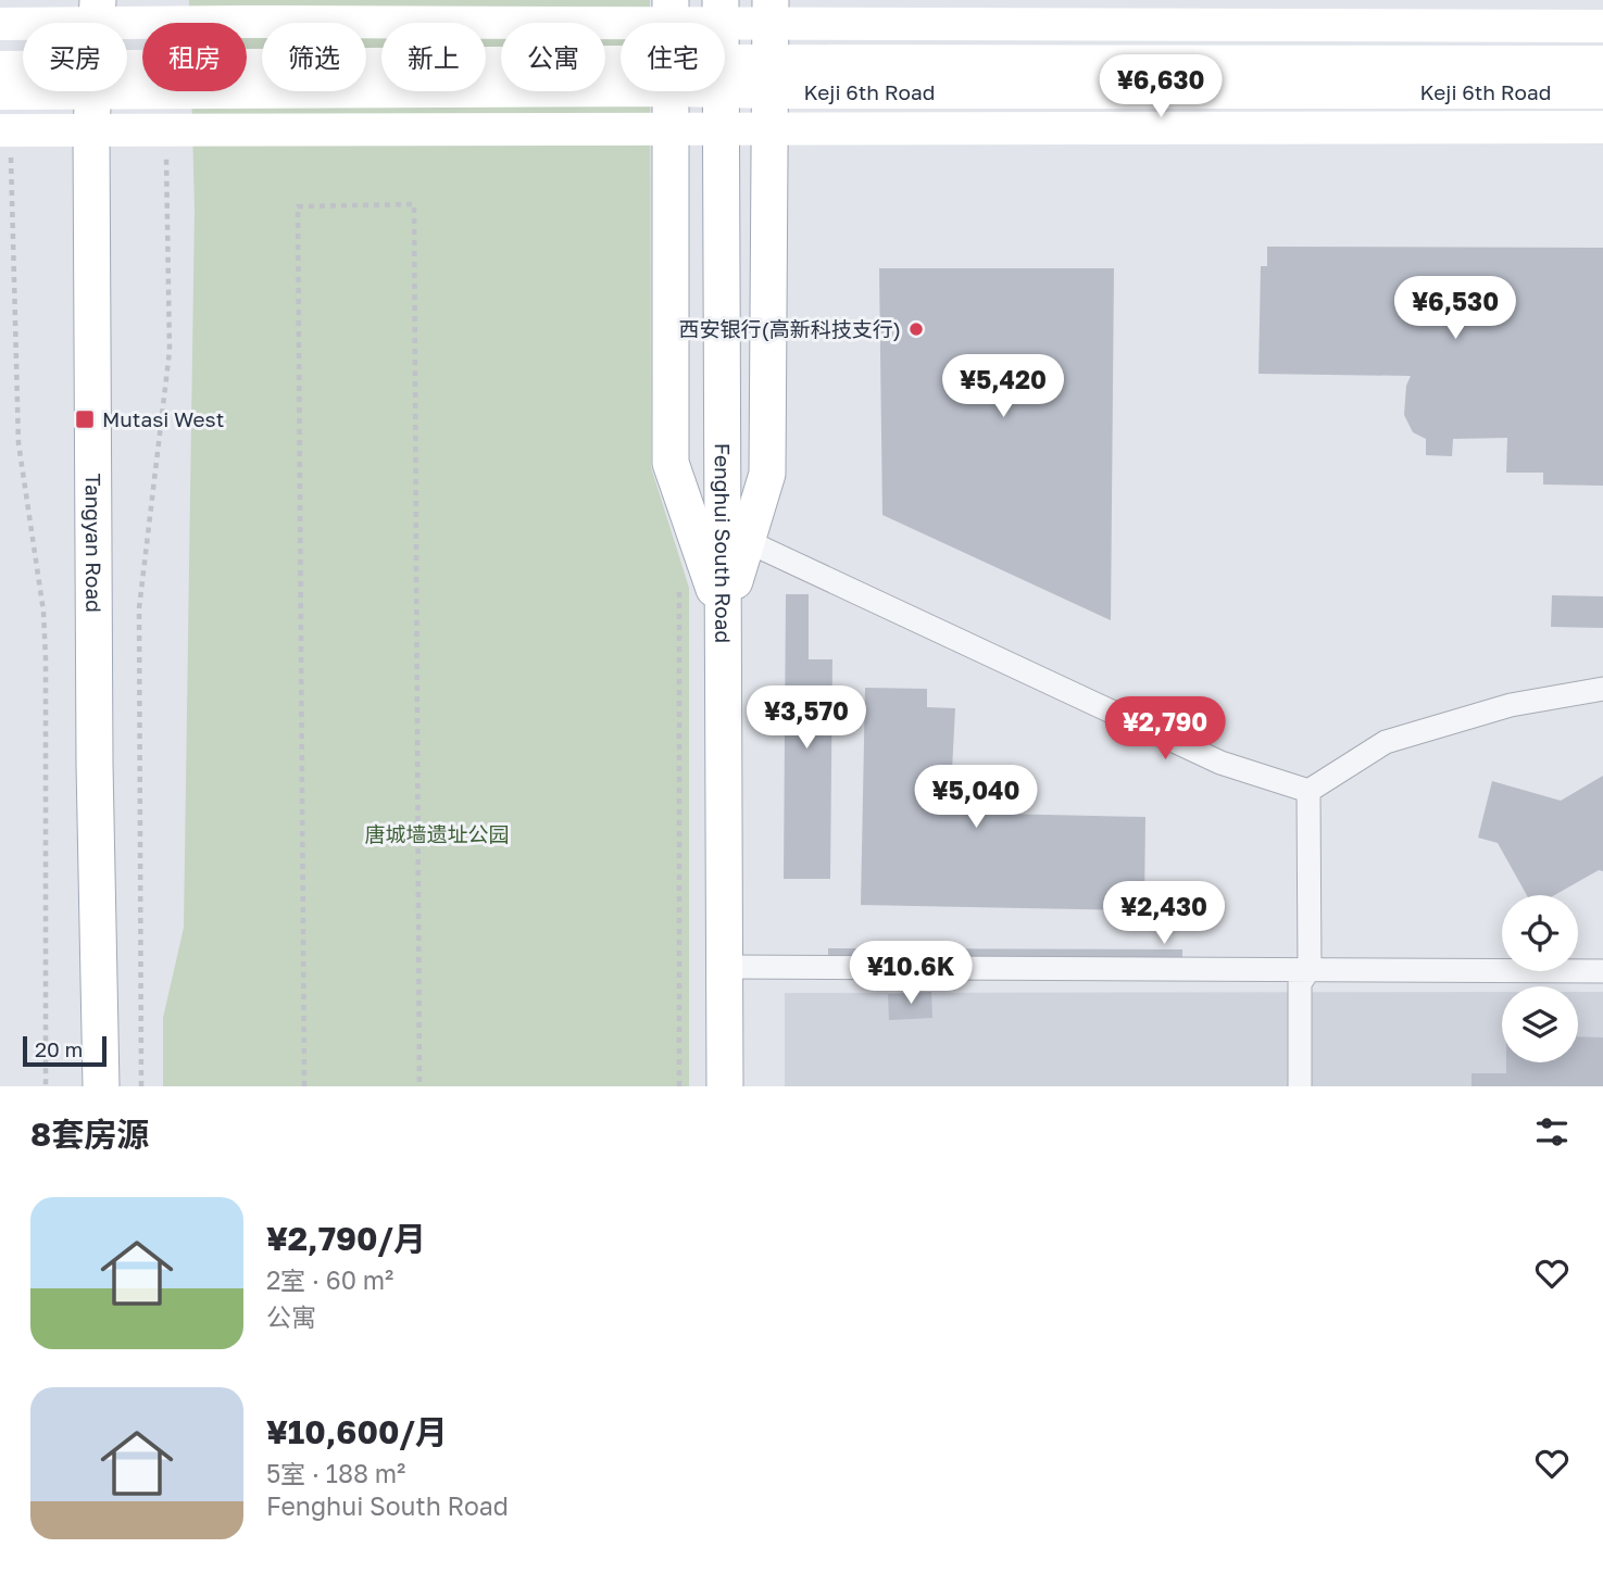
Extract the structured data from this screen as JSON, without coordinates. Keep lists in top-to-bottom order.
{
  "streets": {
    "main road": ["Keji 6th Road", "Tangyan Road", "Fenghui South Road"]
  },
  "parks": ["唐城墙遗址公园"],
  "places": {
    "other": ["西安银行(高新科技支行)"],
    "transit": ["Mutasi West"]
  },
  "scale_bar": "20 m",
  "page": {
    "chip": [
      "买房",
      "租房",
      "筛选",
      "新上",
      "公寓",
      "住宅"
    ],
    "price": [
      "¥6,630",
      "¥6,530",
      "¥5,420",
      "¥3,570",
      "¥2,790",
      "¥5,040",
      "¥2,430",
      "¥10.6K"
    ],
    "scale": "20 m",
    "heading": "8套房源",
    "list": [
      {
        "name": "¥2,790/月",
        "note": "2室 · 60 m² · 公寓"
      },
      {
        "name": "¥10,600/月",
        "note": "5室 · 188 m² · Fenghui South Road"
      }
    ]
  }
}
